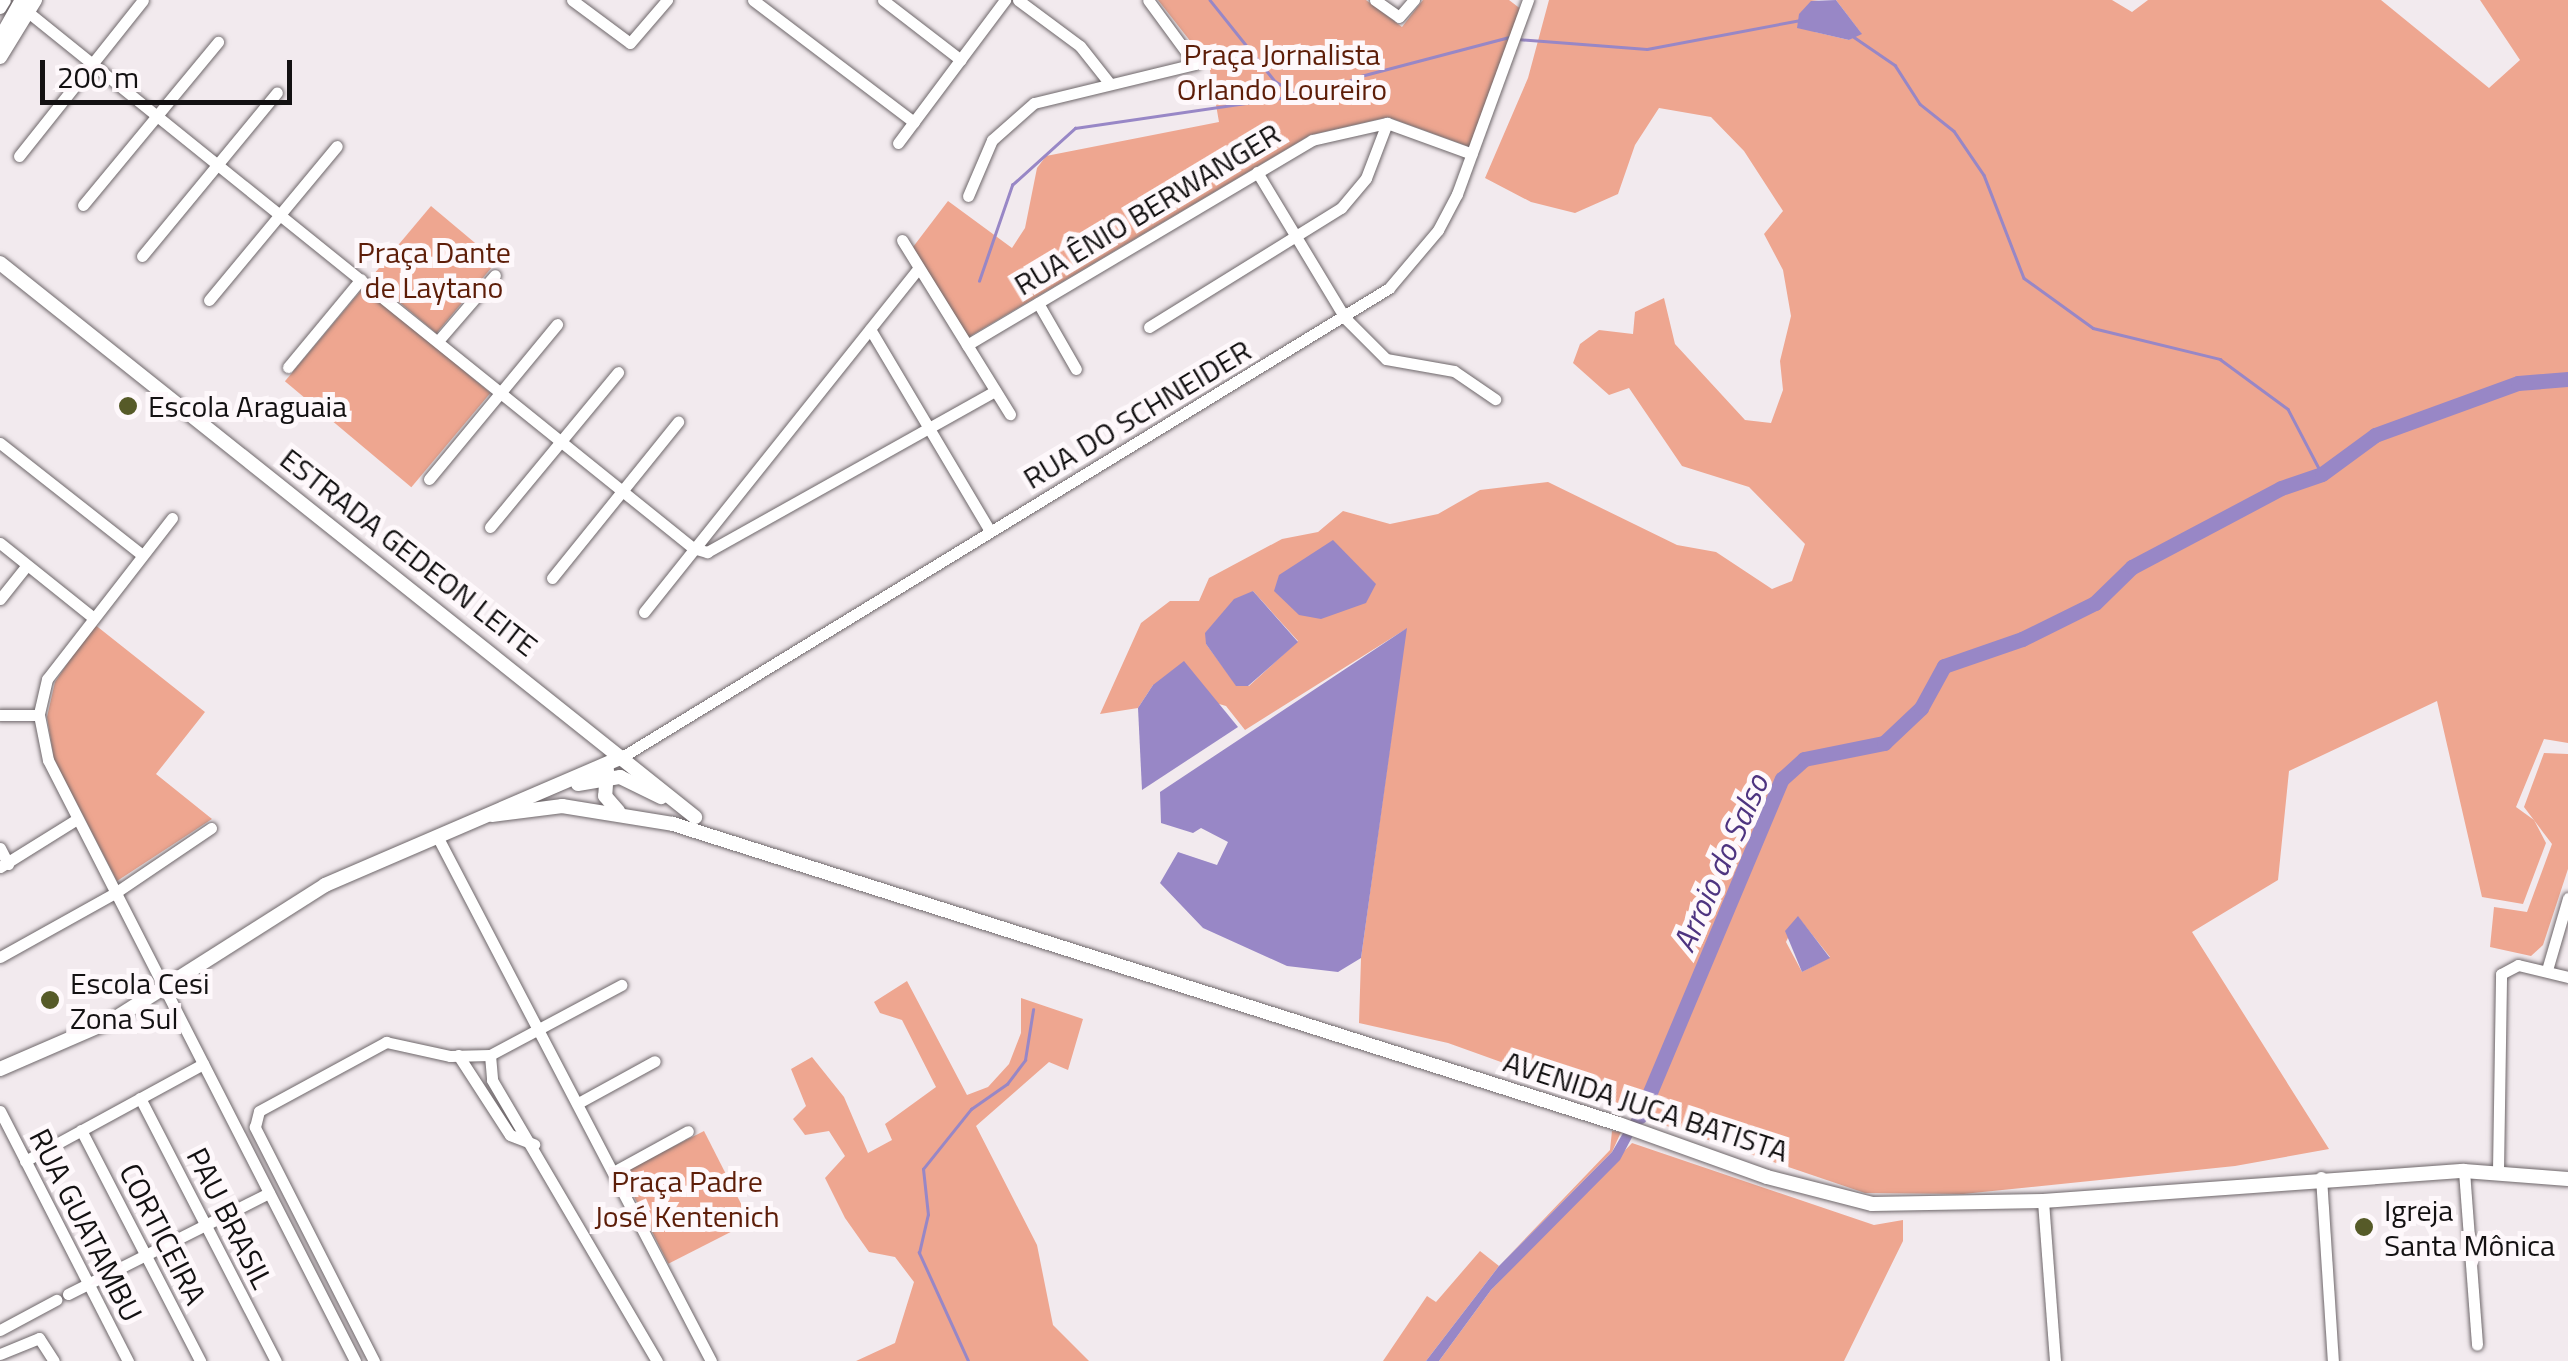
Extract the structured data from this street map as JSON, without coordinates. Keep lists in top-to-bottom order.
{
  "streets": {
    "main road": ["ESTRADA GEDEON LEITE", "AVENIDA JUCA BATISTA"],
    "street": [
      "RUA ÊNIO BERWANGER",
      "RUA DO SCHNEIDER",
      "PAU BRASIL",
      "RUA GUATAMBU",
      "CORTICEIRA"
    ]
  },
  "crossings": [
    ["RUA DO SCHNEIDER", "ESTRADA GEDEON LEITE"],
    ["RUA DO SCHNEIDER", "AVENIDA JUCA BATISTA"],
    ["ESTRADA GEDEON LEITE", "AVENIDA JUCA BATISTA"]
  ],
  "water": ["Arroio do Salso"],
  "parks": ["Praça Jornalista Orlando Loureiro", "Praça Dante de Laytano", "Praça Padre José Kentenich"],
  "places": ["Escola Araguaia", "Escola Cesi Zona Sul", "Igreja Santa Mônica"],
  "scale_bar": "200 m"
}
